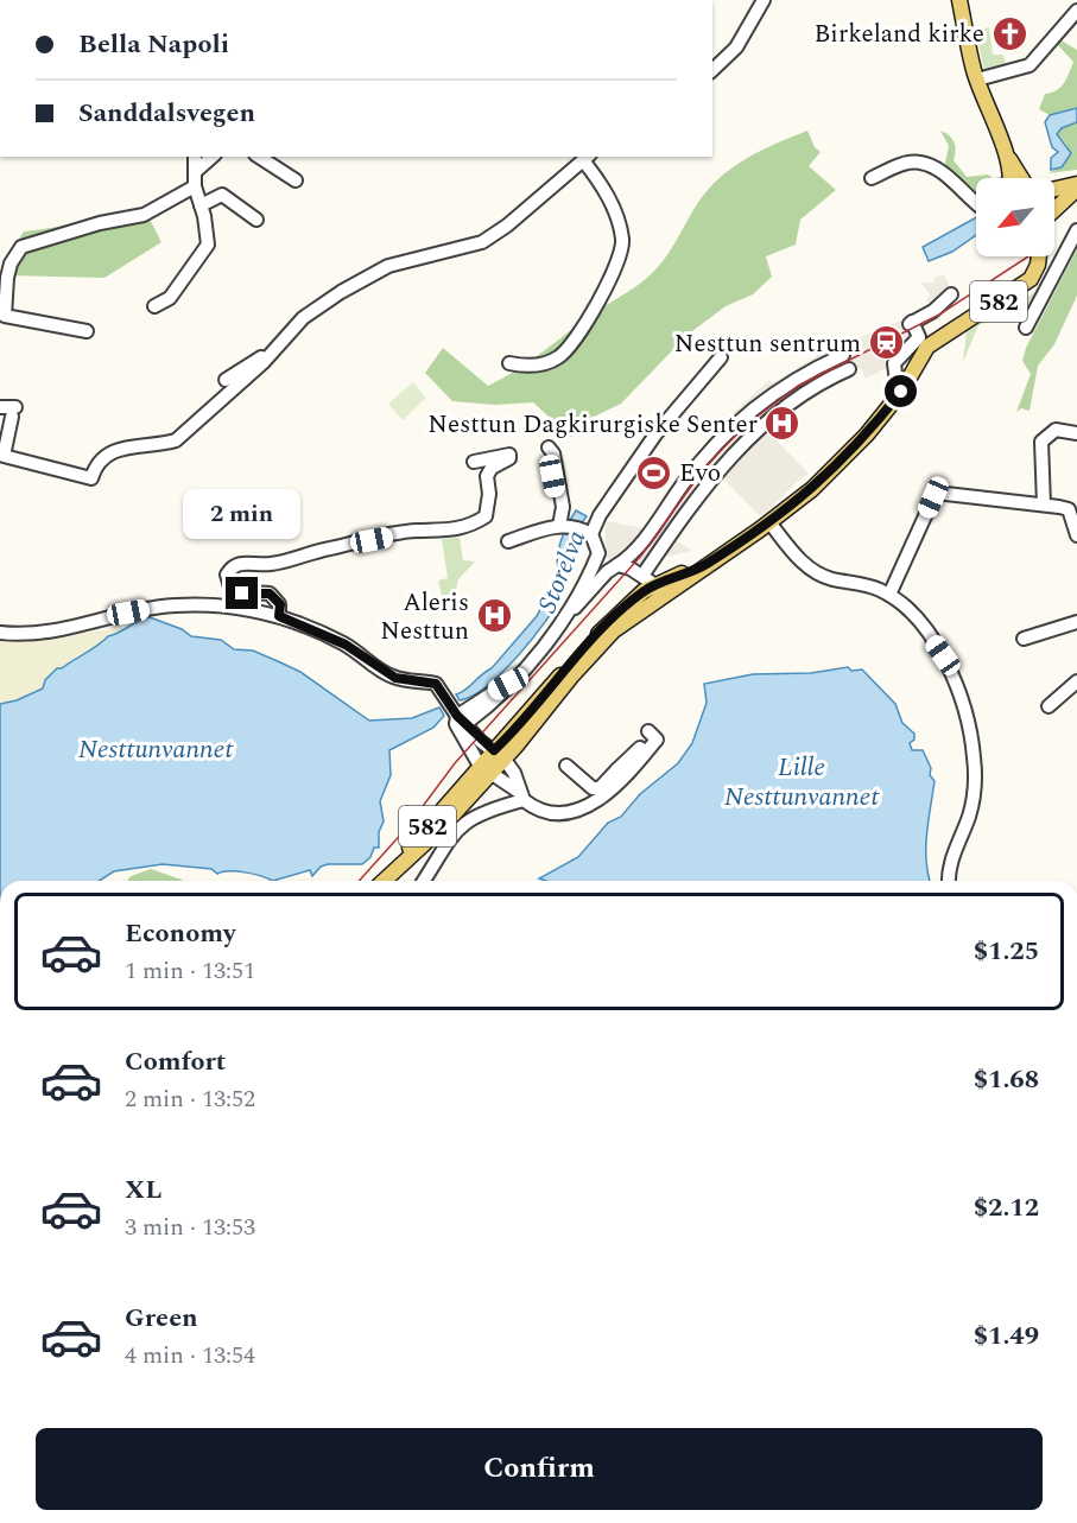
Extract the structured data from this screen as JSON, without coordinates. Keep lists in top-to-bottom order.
{
  "streets": {
    "main road": ["582"]
  },
  "water": ["Storelva", "Nesttunvannet", "Lille Nesttunvannet"],
  "places": {
    "church": ["Birkeland kirke"],
    "station": ["Nesttun sentrum"],
    "hospital": ["Nesttun Dagkirurgiske Senter", "Aleris Nesttun"],
    "sports": ["Evo"]
  },
  "north": "bottom left",
  "page": {
    "banner": ["Bella Napoli", "Sanddalsvegen"],
    "bubble": "2 min",
    "list": [
      {
        "name": "Economy",
        "note": "1 min · 13:51",
        "value": "$1.25"
      },
      {
        "name": "Comfort",
        "note": "2 min · 13:52",
        "value": "$1.68"
      },
      {
        "name": "XL",
        "note": "3 min · 13:53",
        "value": "$2.12"
      },
      {
        "name": "Green",
        "note": "4 min · 13:54",
        "value": "$1.49"
      }
    ],
    "buttons": "Confirm"
  }
}
